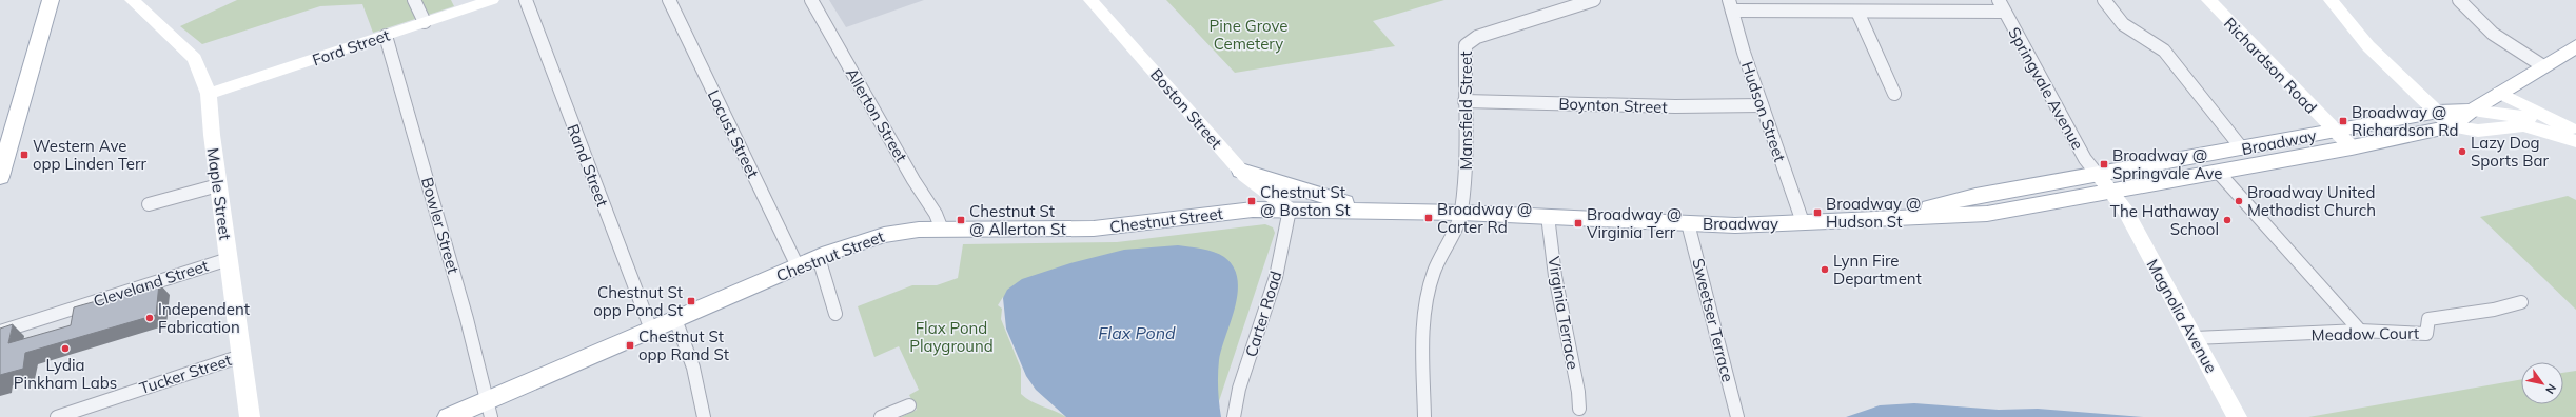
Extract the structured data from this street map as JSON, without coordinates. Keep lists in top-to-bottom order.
{
  "streets": {
    "main road": ["Broadway", "Chestnut Street"],
    "street": [
      "Ford Street",
      "Richardson Road",
      "Springvale Avenue",
      "Boynton Street",
      "Boston Street",
      "Mansfield Street",
      "Hudson Street",
      "Allerton Street",
      "Locust Street",
      "Rand Street",
      "Maple Street",
      "Bowler Street",
      "Cleveland Street",
      "Virginia Terrace",
      "Carter Road",
      "Magnolia Avenue",
      "Sweetser Terrace",
      "Meadow Court",
      "Tucker Street"
    ]
  },
  "crossings": [
    ["Ford Street", "Maple Street"],
    ["Ford Street", "Bowler Street"],
    ["Richardson Road", "Broadway"],
    ["Springvale Avenue", "Broadway"],
    ["Springvale Avenue", "Magnolia Avenue"],
    ["Boynton Street", "Mansfield Street"],
    ["Boynton Street", "Hudson Street"],
    ["Boston Street", "Broadway"],
    ["Boston Street", "Chestnut Street"],
    ["Boston Street", "Carter Road"],
    ["Mansfield Street", "Broadway"],
    ["Hudson Street", "Broadway"],
    ["Allerton Street", "Chestnut Street"],
    ["Locust Street", "Chestnut Street"],
    ["Broadway", "Chestnut Street"],
    ["Broadway", "Virginia Terrace"],
    ["Broadway", "Carter Road"],
    ["Broadway", "Magnolia Avenue"],
    ["Broadway", "Sweetser Terrace"],
    ["Rand Street", "Chestnut Street"],
    ["Maple Street", "Cleveland Street"],
    ["Maple Street", "Tucker Street"],
    ["Chestnut Street", "Bowler Street"],
    ["Chestnut Street", "Carter Road"],
    ["Magnolia Avenue", "Meadow Court"]
  ],
  "water": ["Flax Pond"],
  "parks": ["Pine Grove Cemetery", "Flax Pond Playground"],
  "places": {
    "transit": [
      "Broadway @ Richardson Rd",
      "Western Ave opp Linden Terr",
      "Broadway @ Springvale Ave",
      "Chestnut St @ Boston St",
      "Broadway @ Hudson St",
      "Broadway @ Carter Rd",
      "Chestnut St @ Allerton St",
      "Broadway @ Virginia Terr",
      "Chestnut St opp Pond St",
      "Chestnut St opp Rand St"
    ],
    "other": [
      "Lazy Dog Sports Bar",
      "Broadway United Methodist Church",
      "The Hathaway School",
      "Lynn Fire Department",
      "Independent Fabrication",
      "Lydia Pinkham Labs"
    ]
  },
  "north": "bottom right"
}
